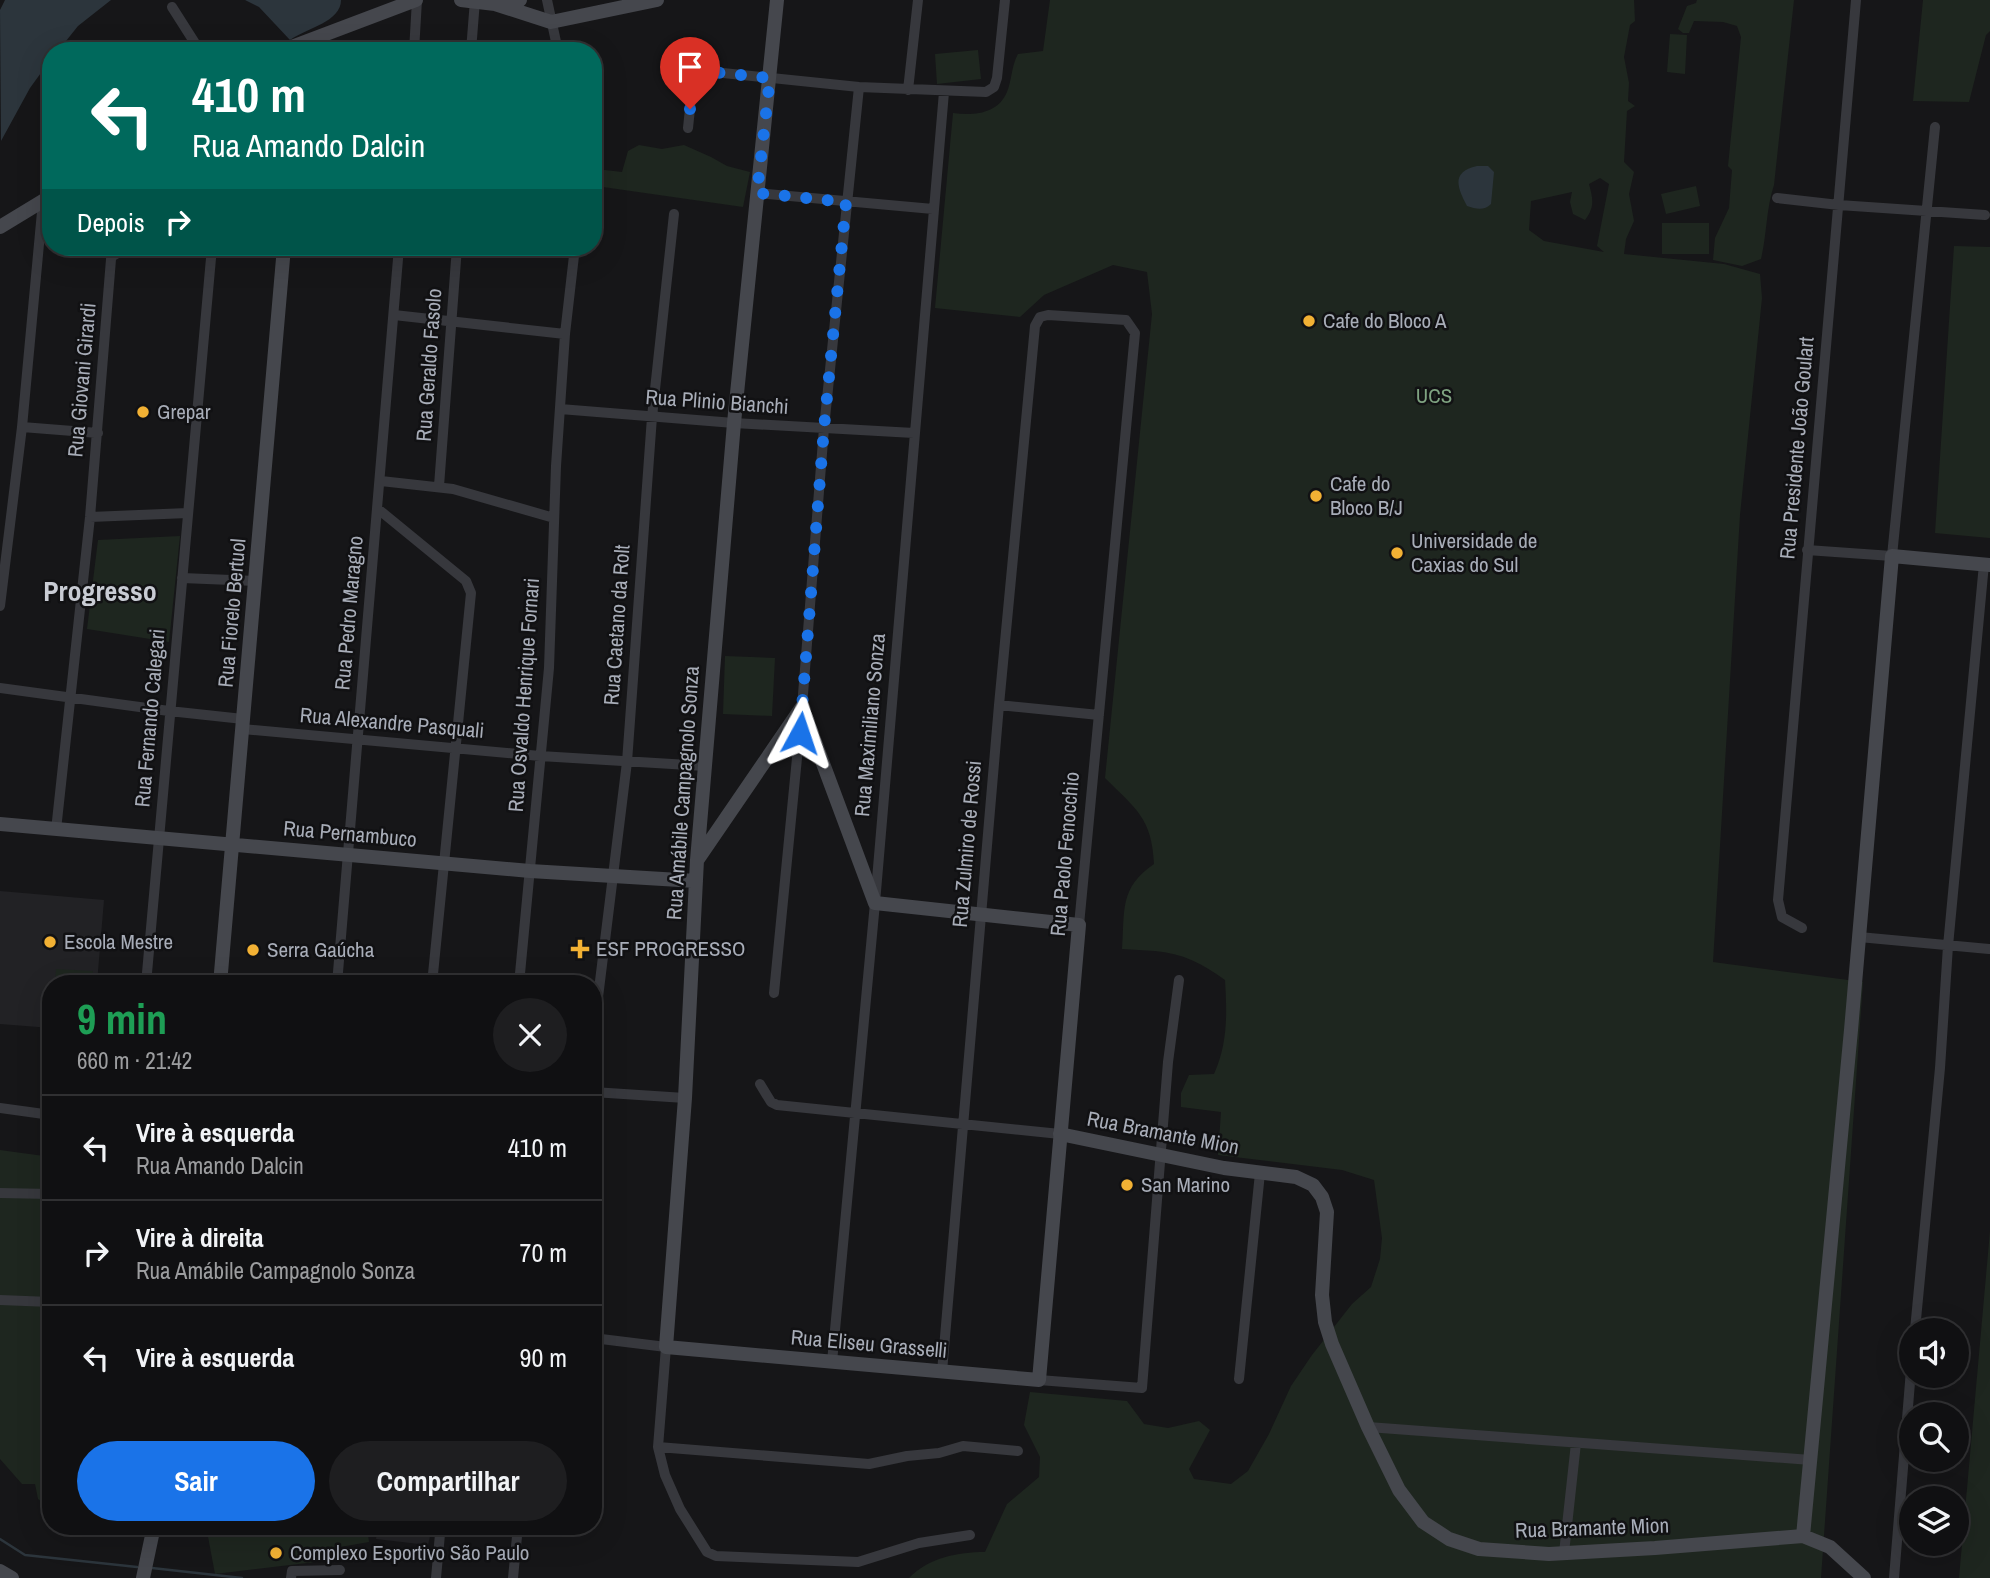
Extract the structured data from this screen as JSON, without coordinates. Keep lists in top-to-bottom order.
{
  "streets": {
    "street": [
      "Rua Geraldo Fasolo",
      "Rua Giovani Girardi",
      "Rua Plinio Bianchi",
      "Rua Presidente João Goulart",
      "Rua Fiorelo Bertuol",
      "Rua Pedro Maragno",
      "Rua Caetano da Rolt",
      "Rua Osvaldo Henrique Fornari",
      "Rua Fernando Calegari",
      "Rua Alexandre Pasquali",
      "Rua Maximiliano Sonza",
      "Rua Amábile Campagnolo Sonza",
      "Rua Pernambuco",
      "Rua Zulmiro de Rossi",
      "Rua Paolo Fenocchio",
      "Rua Bramante Mion",
      "Rua Eliseu Grasselli"
    ]
  },
  "crossings": [
    ["Rua Giovani Girardi", "Rua Alexandre Pasquali"],
    ["Rua Giovani Girardi", "Rua Pernambuco"],
    ["Rua Plinio Bianchi", "Rua Caetano da Rolt"],
    ["Rua Plinio Bianchi", "Rua Osvaldo Henrique Fornari"],
    ["Rua Plinio Bianchi", "Rua Maximiliano Sonza"],
    ["Rua Plinio Bianchi", "Rua Amábile Campagnolo Sonza"],
    ["Rua Fiorelo Bertuol", "Rua Alexandre Pasquali"],
    ["Rua Fiorelo Bertuol", "Rua Pernambuco"],
    ["Rua Pedro Maragno", "Rua Alexandre Pasquali"],
    ["Rua Pedro Maragno", "Rua Pernambuco"],
    ["Rua Caetano da Rolt", "Rua Alexandre Pasquali"],
    ["Rua Caetano da Rolt", "Rua Pernambuco"],
    ["Rua Osvaldo Henrique Fornari", "Rua Alexandre Pasquali"],
    ["Rua Osvaldo Henrique Fornari", "Rua Pernambuco"],
    ["Rua Fernando Calegari", "Rua Alexandre Pasquali"],
    ["Rua Fernando Calegari", "Rua Pernambuco"],
    ["Rua Alexandre Pasquali", "Rua Amábile Campagnolo Sonza"],
    ["Rua Maximiliano Sonza", "Rua Bramante Mion"],
    ["Rua Maximiliano Sonza", "Rua Eliseu Grasselli"],
    ["Rua Amábile Campagnolo Sonza", "Rua Pernambuco"],
    ["Rua Amábile Campagnolo Sonza", "Rua Eliseu Grasselli"],
    ["Rua Zulmiro de Rossi", "Rua Paolo Fenocchio"],
    ["Rua Zulmiro de Rossi", "Rua Bramante Mion"],
    ["Rua Zulmiro de Rossi", "Rua Eliseu Grasselli"],
    ["Rua Paolo Fenocchio", "Rua Bramante Mion"],
    ["Rua Paolo Fenocchio", "Rua Eliseu Grasselli"],
    ["Rua Bramante Mion", "Rua Eliseu Grasselli"]
  ],
  "districts": ["Progresso"],
  "parks": ["UCS"],
  "places": {
    "other": [
      "Cafe do Bloco A",
      "Grepar",
      "Cafe do Bloco B/J",
      "Universidade de Caxias do Sul",
      "Escola Mestre",
      "Serra Gaúcha",
      "San Marino",
      "Complexo Esportivo São Paulo"
    ],
    "health": ["ESF PROGRESSO"]
  },
  "page": {
    "turn": ["410 m", "Rua Amando Dalcin"],
    "then": "Depois",
    "heading": ["9 min", "660 m · 21:42"],
    "list": [
      {
        "name": "Vire à esquerda",
        "note": "Rua Amando Dalcin",
        "value": "410 m"
      },
      {
        "name": "Vire à direita",
        "note": "Rua Amábile Campagnolo Sonza",
        "value": "70 m"
      },
      {
        "name": "Vire à esquerda",
        "value": "90 m"
      }
    ],
    "buttons": ["Sair", "Compartilhar"]
  }
}
